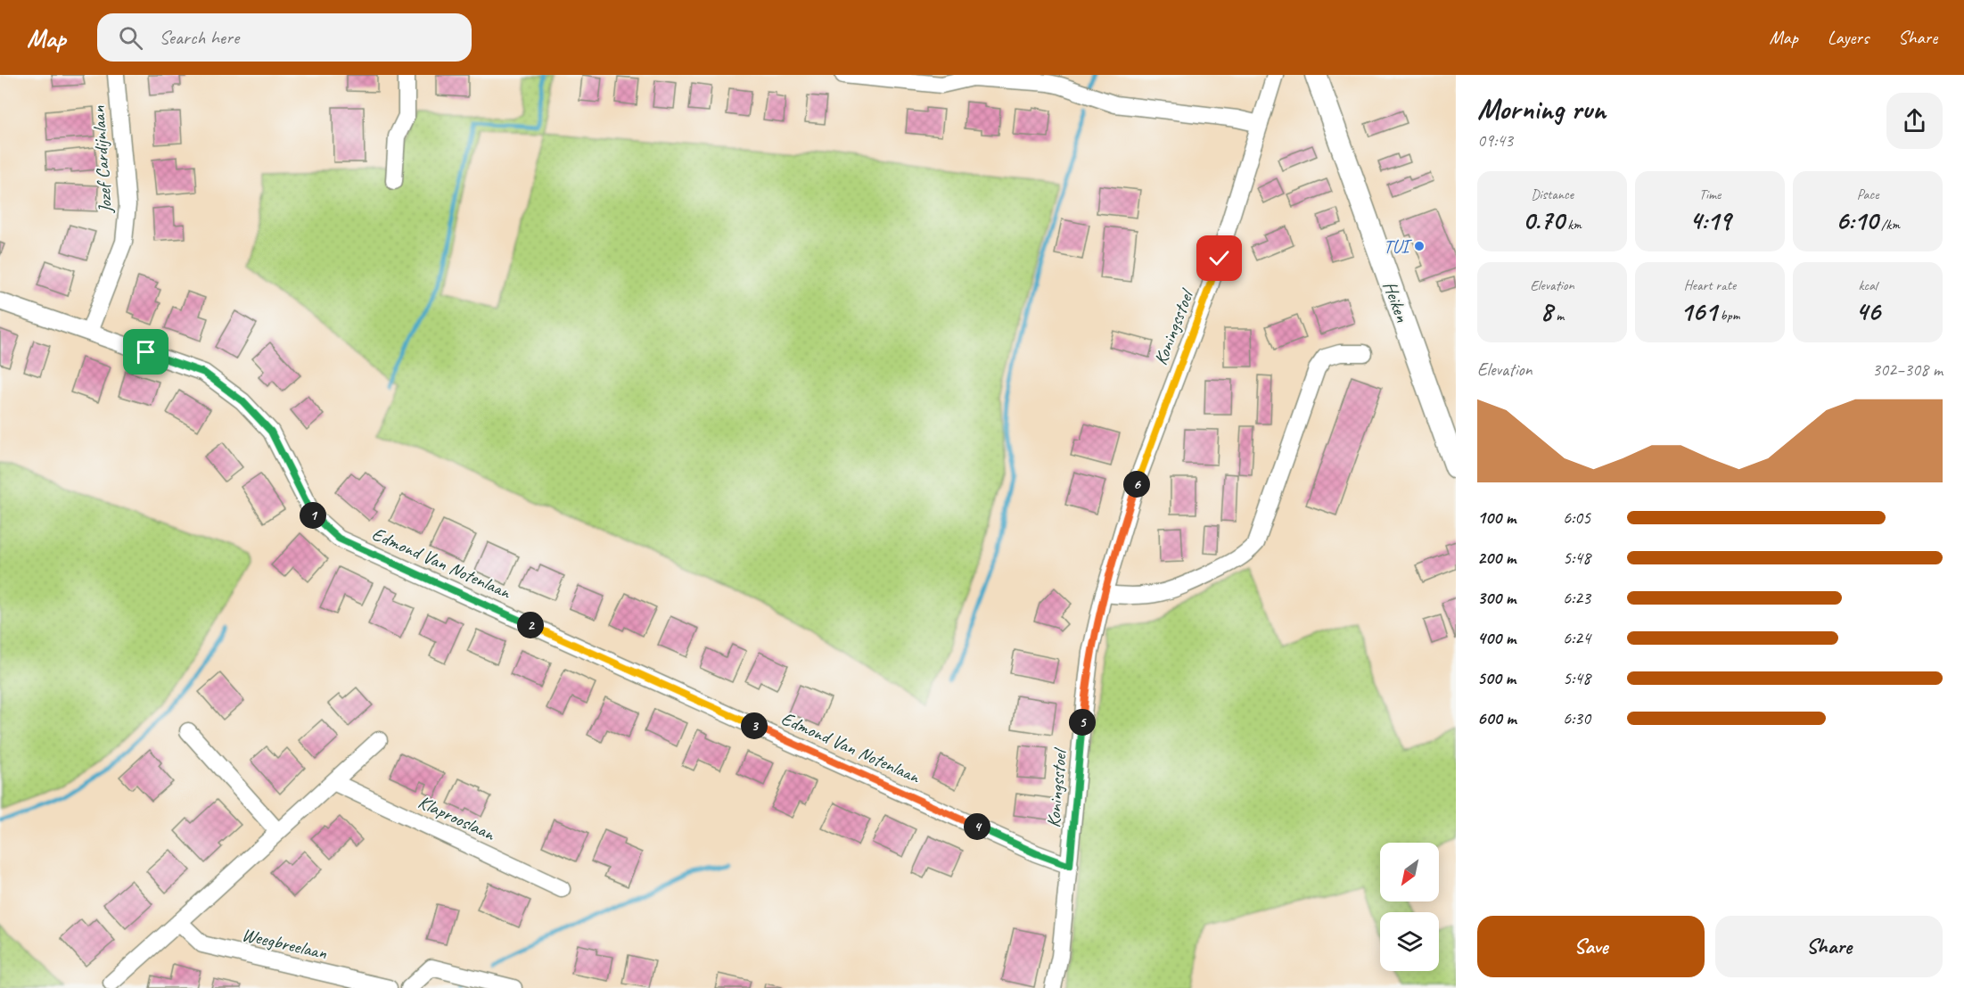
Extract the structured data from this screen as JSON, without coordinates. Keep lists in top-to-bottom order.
{
  "streets": {
    "main road": ["Heiken"],
    "street": [
      "Jozef Cardijnlaan",
      "Koningsstoel",
      "Edmond Van Notenlaan",
      "Klaprooslaan",
      "Weegbreelaan"
    ]
  },
  "crossings": [
    ["Jozef Cardijnlaan", "Edmond Van Notenlaan"],
    ["Koningsstoel", "Edmond Van Notenlaan"]
  ],
  "places": ["TUI"],
  "north": "bottom left",
  "page": {
    "header": "Map",
    "search": "Search here",
    "nav": ["Map", "Layers", "Share"],
    "heading": ["Morning run", "09:43"],
    "stats": [
      ["Distance", "0.70 km"],
      ["Time", "4:19"],
      ["Pace", "6:10 /km"],
      ["Elevation", "8 m"],
      ["Heart rate", "161 bpm"],
      ["kcal", "46"]
    ],
    "chart": ["Elevation", "302–308 m"],
    "pins": [
      "6",
      "1",
      "2",
      "5",
      "3",
      "4"
    ],
    "list": [
      {
        "name": "100 m",
        "note": "6:05"
      },
      {
        "name": "200 m",
        "note": "5:48"
      },
      {
        "name": "300 m",
        "note": "6:23"
      },
      {
        "name": "400 m",
        "note": "6:24"
      },
      {
        "name": "500 m",
        "note": "5:48"
      },
      {
        "name": "600 m",
        "note": "6:30"
      }
    ],
    "buttons": ["Save", "Share"]
  }
}
